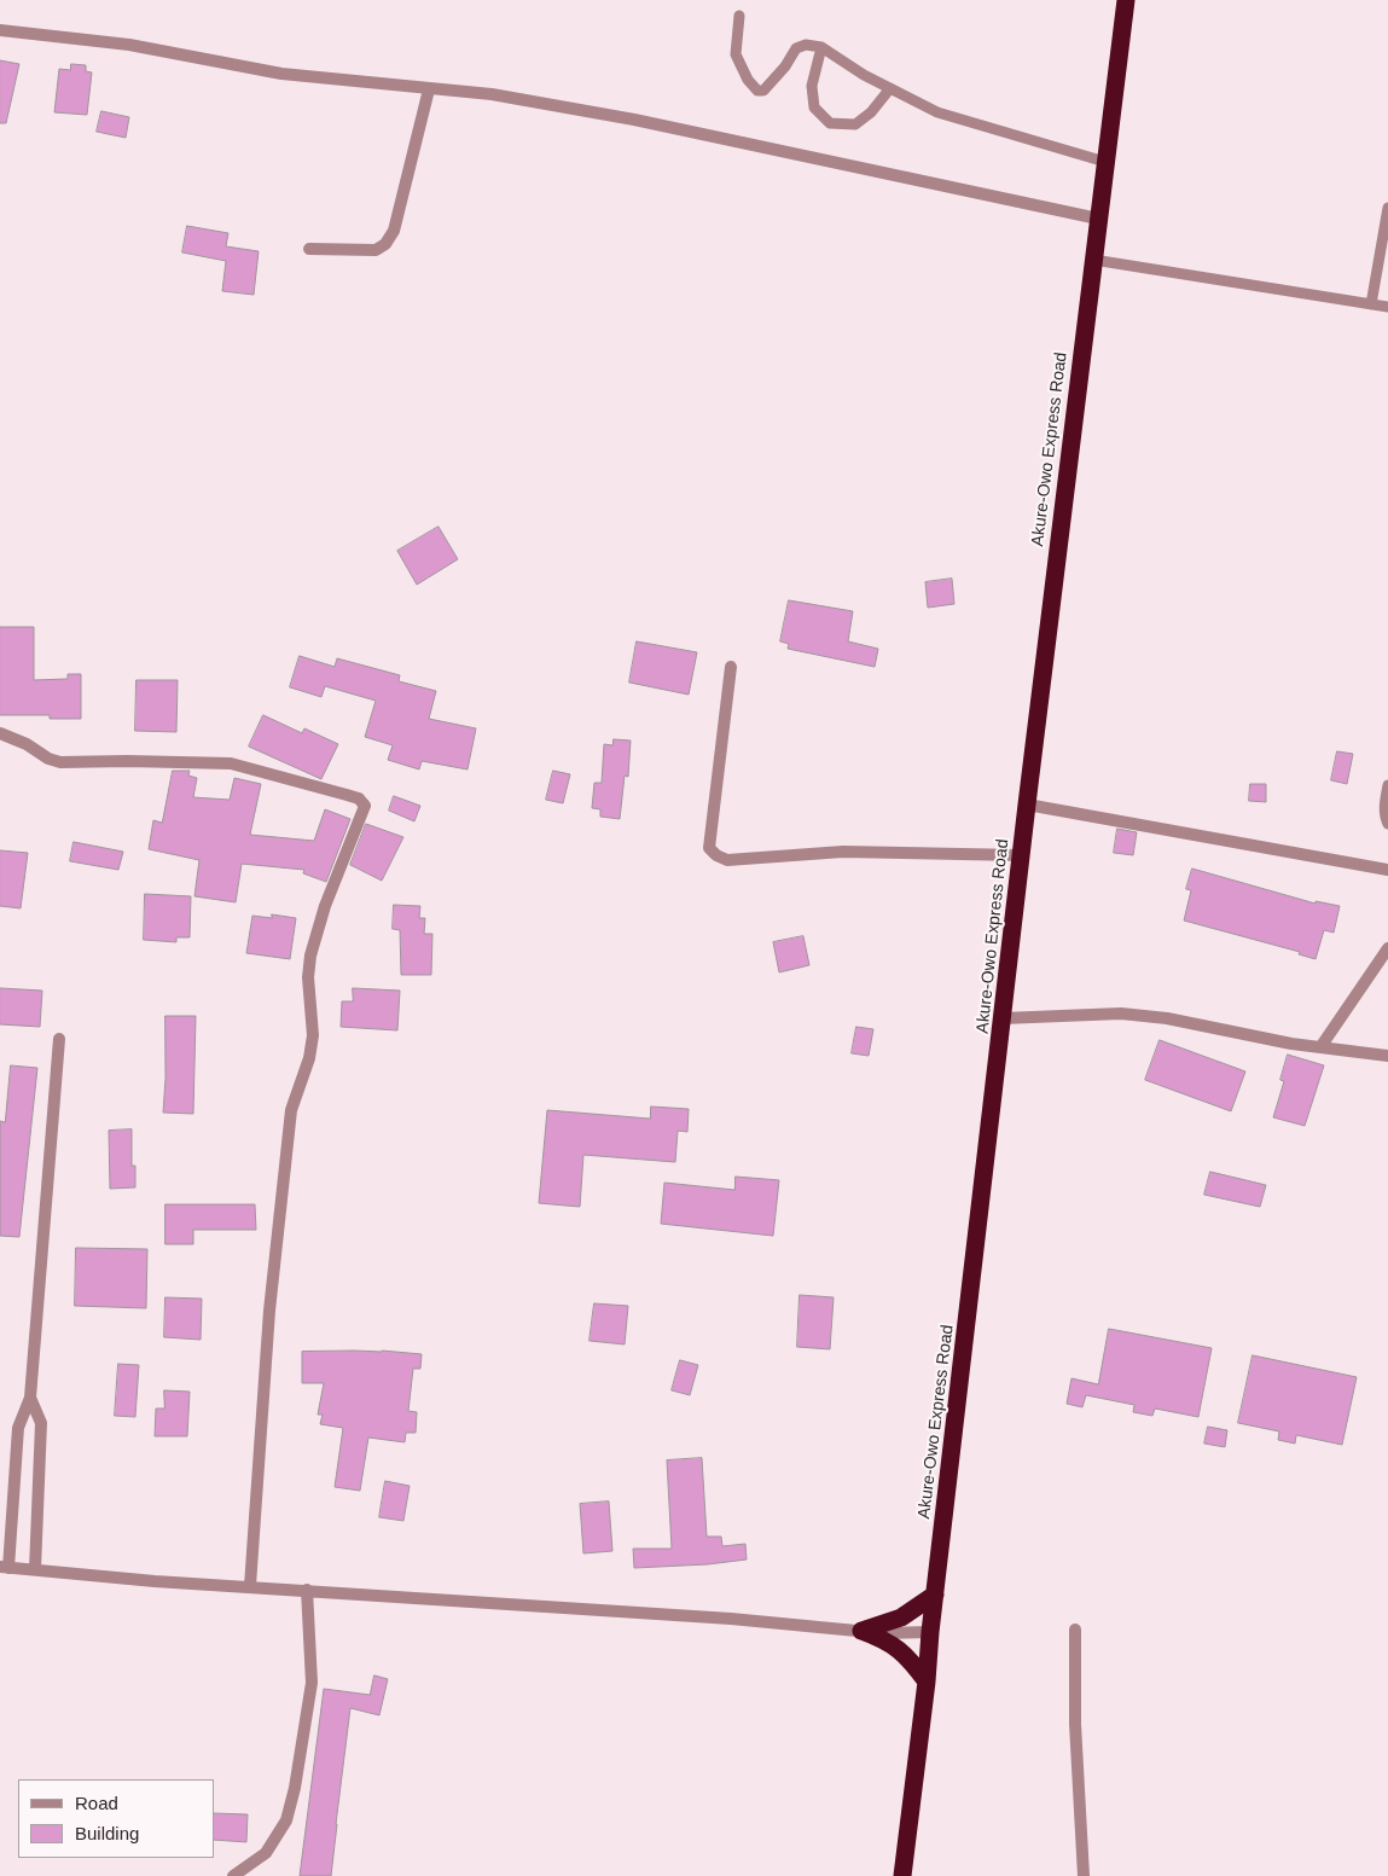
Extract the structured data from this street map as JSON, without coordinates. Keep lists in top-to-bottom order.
{
  "streets": {
    "highway": ["Akure-Owo Express Road"]
  },
  "legend": ["Road", "Building"]
}
